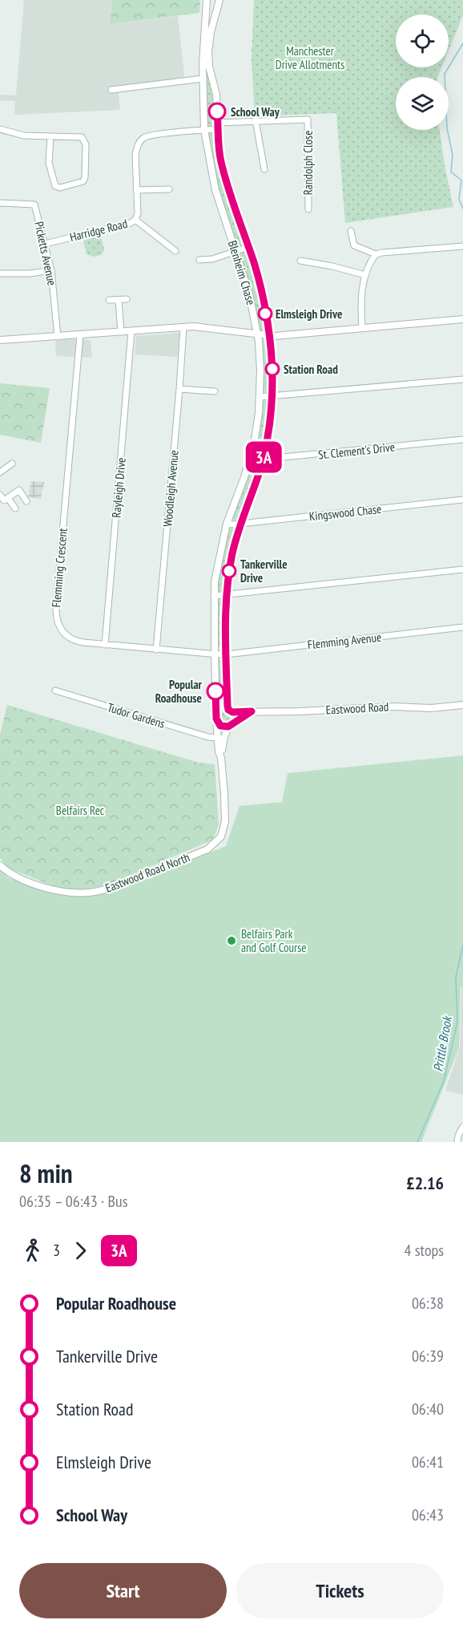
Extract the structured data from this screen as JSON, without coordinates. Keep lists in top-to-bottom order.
{
  "streets": {
    "street": [
      "Randolph Close",
      "Harridge Road",
      "Picketts Avenue",
      "Blenheim Chase",
      "St. Clement's Drive",
      "Rayleigh Drive",
      "Woodleigh Avenue",
      "Kingswood Chase",
      "Flemming Crescent",
      "Flemming Avenue",
      "Eastwood Road",
      "Tudor Gardens",
      "Eastwood Road North"
    ]
  },
  "crossings": [
    ["Randolph Close", "Harridge Road"],
    ["Randolph Close", "Blenheim Chase"],
    ["Harridge Road", "Picketts Avenue"],
    ["Harridge Road", "Blenheim Chase"],
    ["Blenheim Chase", "St. Clement's Drive"],
    ["Blenheim Chase", "Kingswood Chase"],
    ["Blenheim Chase", "Flemming Crescent"],
    ["Blenheim Chase", "Flemming Avenue"],
    ["Blenheim Chase", "Eastwood Road"],
    ["Rayleigh Drive", "Flemming Crescent"],
    ["Woodleigh Avenue", "Flemming Crescent"],
    ["Flemming Crescent", "Flemming Avenue"]
  ],
  "water": ["Prittle Brook"],
  "parks": ["Manchester Drive Allotments", "Belfairs Rec"],
  "places": [
    "School Way",
    "Elmsleigh Drive",
    "Station Road",
    "Tankerville Drive",
    "Popular Roadhouse",
    "Belfairs Park and Golf Course"
  ],
  "lines": ["bus line 3A"],
  "page": {
    "on_map": "3A",
    "heading": ["8 min", "06:35 – 06:43 · Bus", "£2.16"],
    "legs": ["3", "3A", "4 stops"],
    "list": [
      {
        "name": "Popular Roadhouse",
        "value": "06:38"
      },
      {
        "name": "Tankerville Drive",
        "value": "06:39"
      },
      {
        "name": "Station Road",
        "value": "06:40"
      },
      {
        "name": "Elmsleigh Drive",
        "value": "06:41"
      },
      {
        "name": "School Way",
        "value": "06:43"
      }
    ],
    "buttons": ["Start", "Tickets"]
  }
}
